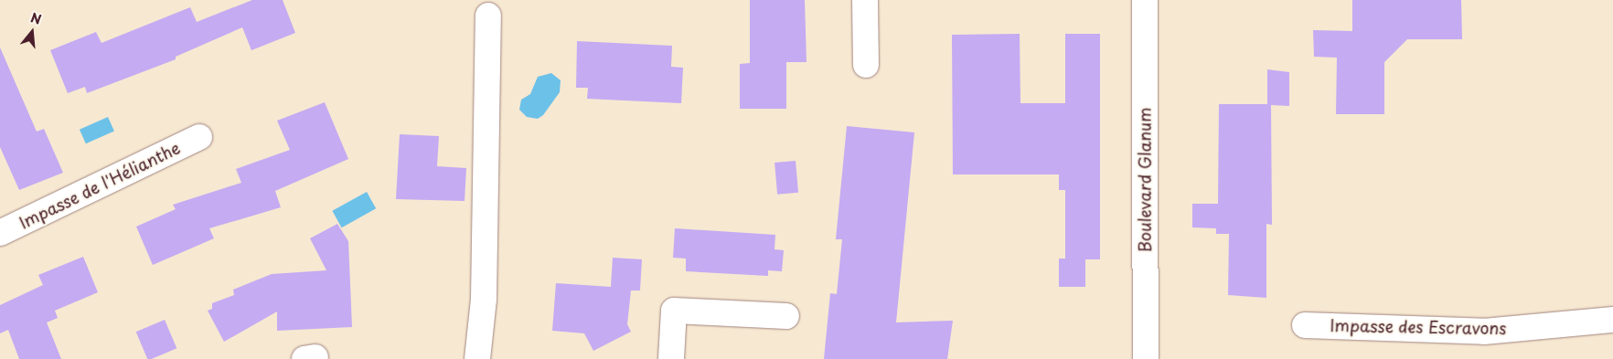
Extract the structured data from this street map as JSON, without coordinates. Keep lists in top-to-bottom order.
{
  "streets": {
    "street": ["Boulevard Glanum", "Impasse de l'Hélianthe", "Impasse des Escravons"]
  },
  "north": "top"
}
